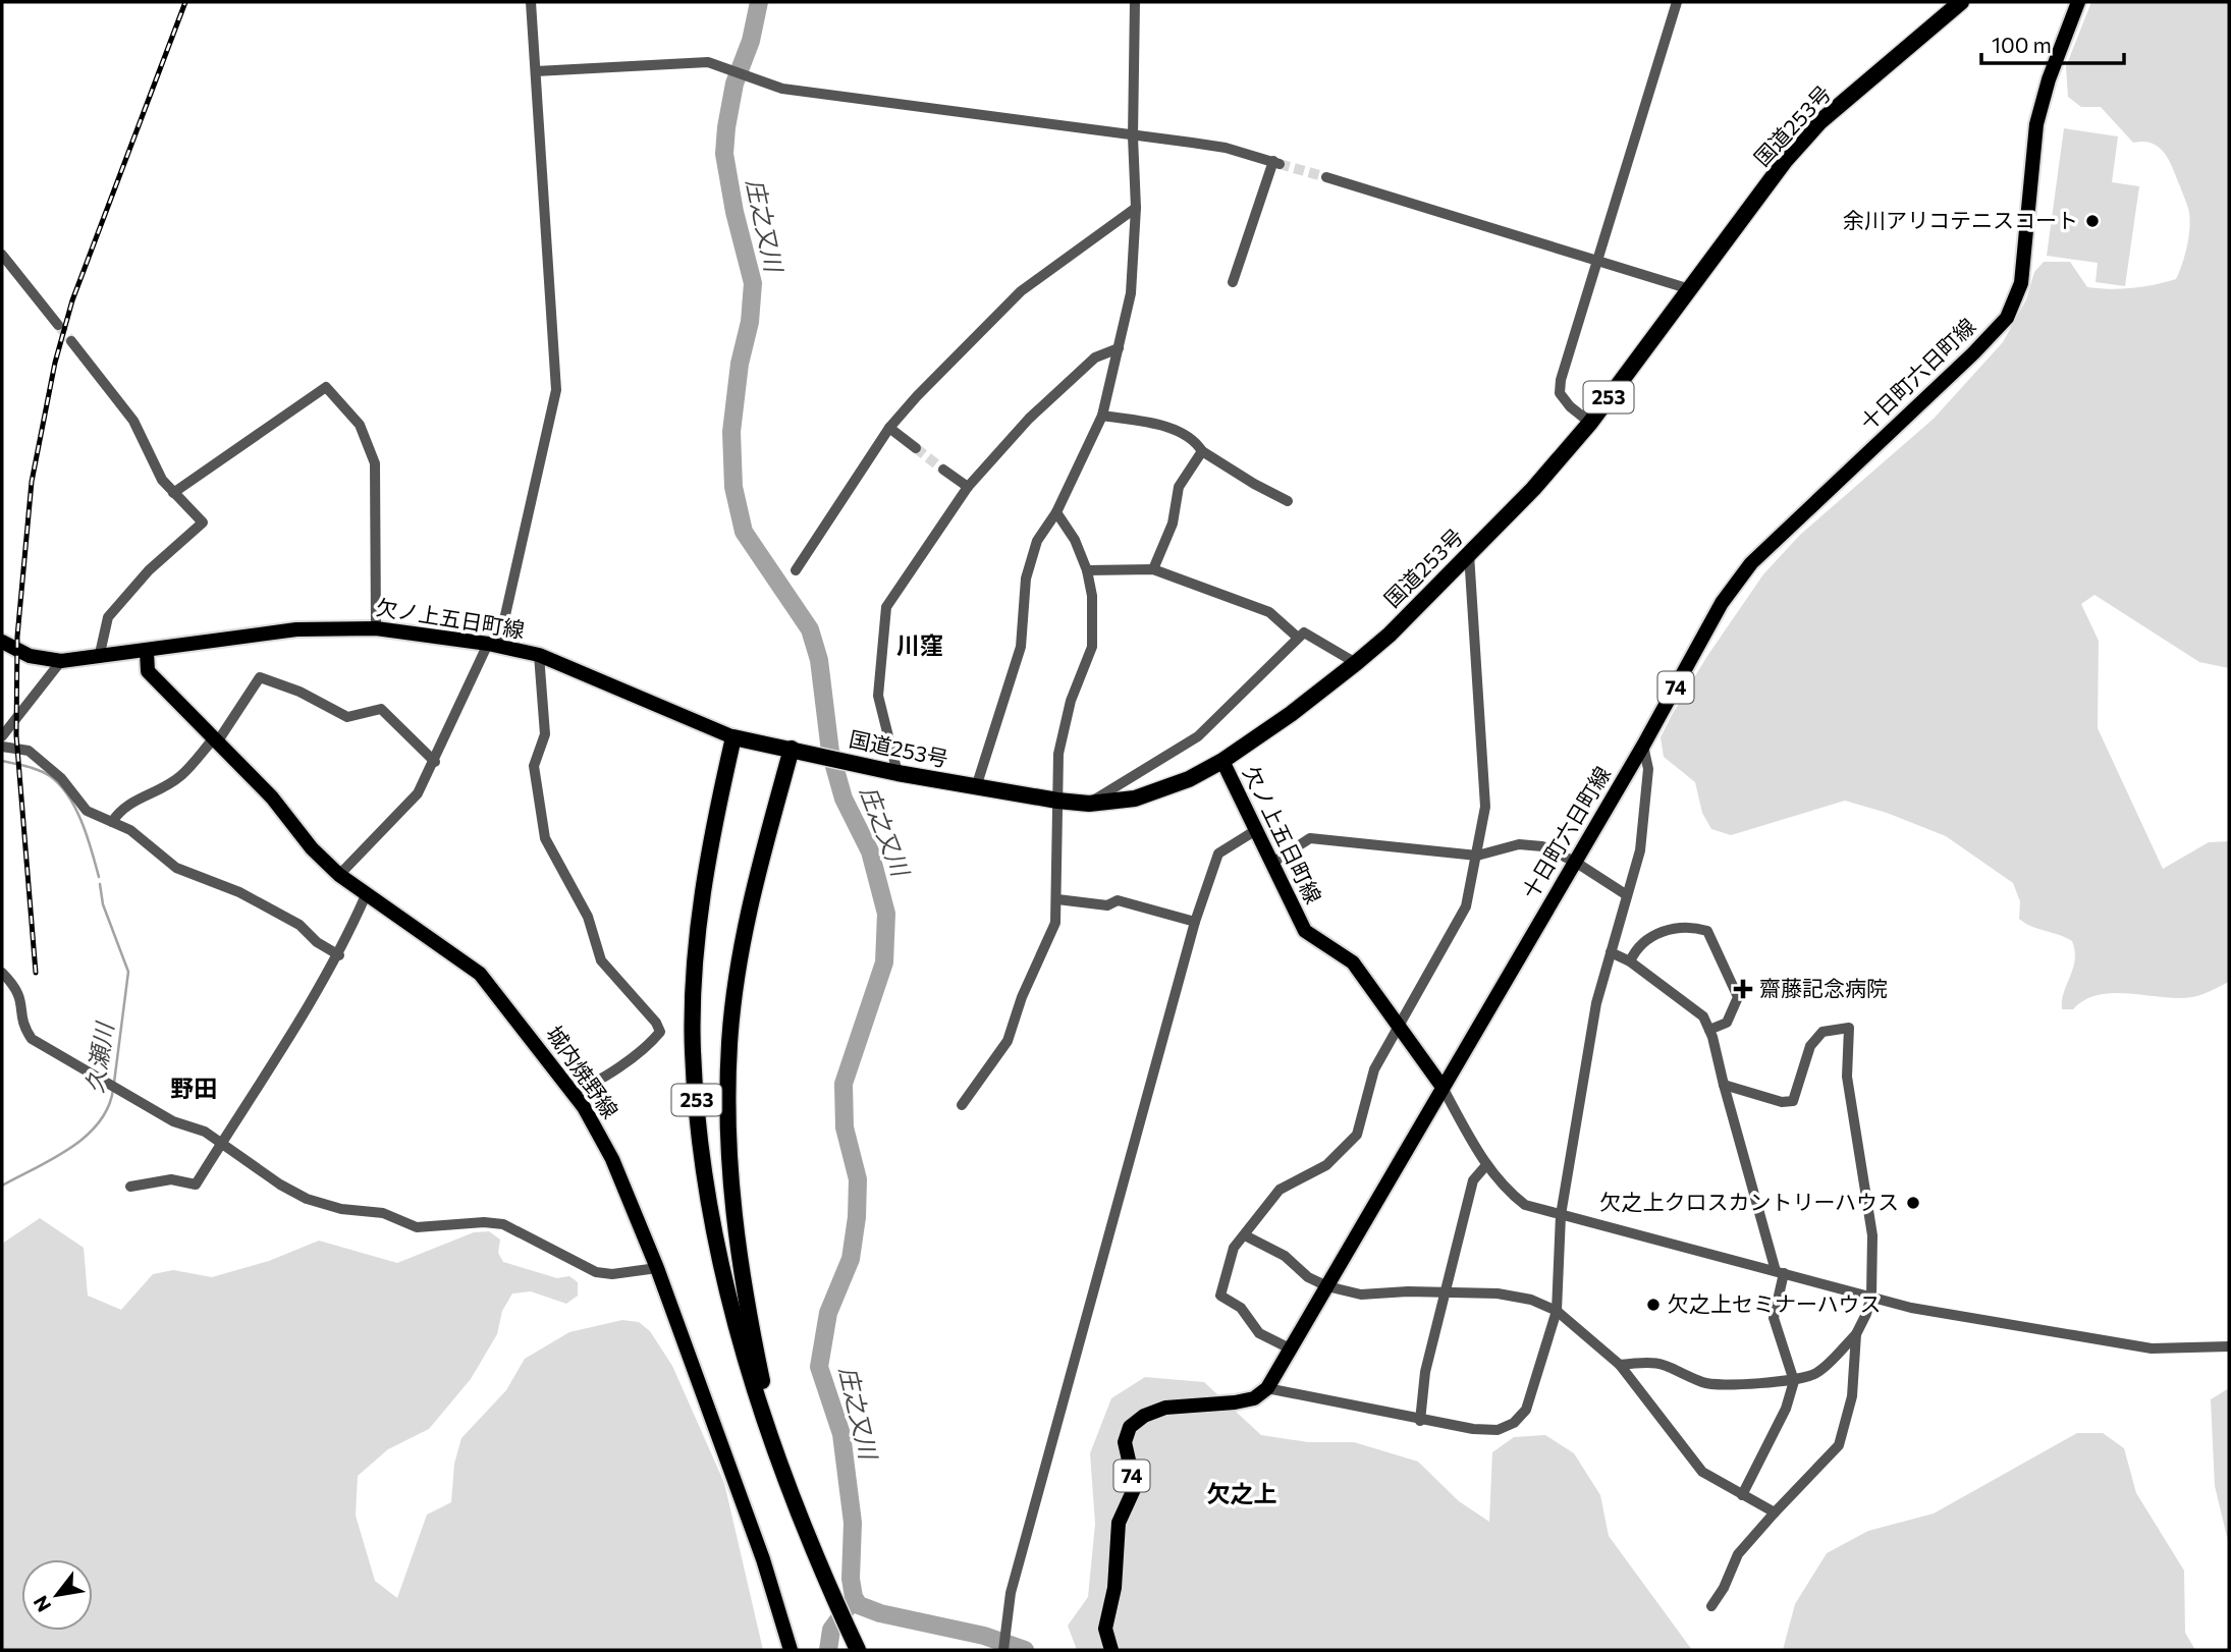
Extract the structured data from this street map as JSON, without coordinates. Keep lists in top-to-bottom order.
{
  "streets": {
    "highway": ["国道253号", "253"],
    "main road": [
      "十日町六日町線",
      "欠ノ上五日町線",
      "74",
      "城内焼野線"
    ]
  },
  "crossings": [
    ["国道253号", "253"],
    ["国道253号", "欠ノ上五日町線"],
    ["十日町六日町線", "欠ノ上五日町線"],
    ["十日町六日町線", "74"],
    ["253", "欠ノ上五日町線"],
    ["欠ノ上五日町線", "城内焼野線"]
  ],
  "districts": ["川窪", "野田", "欠之上"],
  "water": ["庄之又川", "久瀬川"],
  "places": {
    "other": ["余川アリコテニスコート", "欠之上クロスカントリーハウス", "欠之上セミナーハウス"],
    "health": ["齋藤記念病院"]
  },
  "scale_bar": "100 m",
  "north": "bottom left"
}
